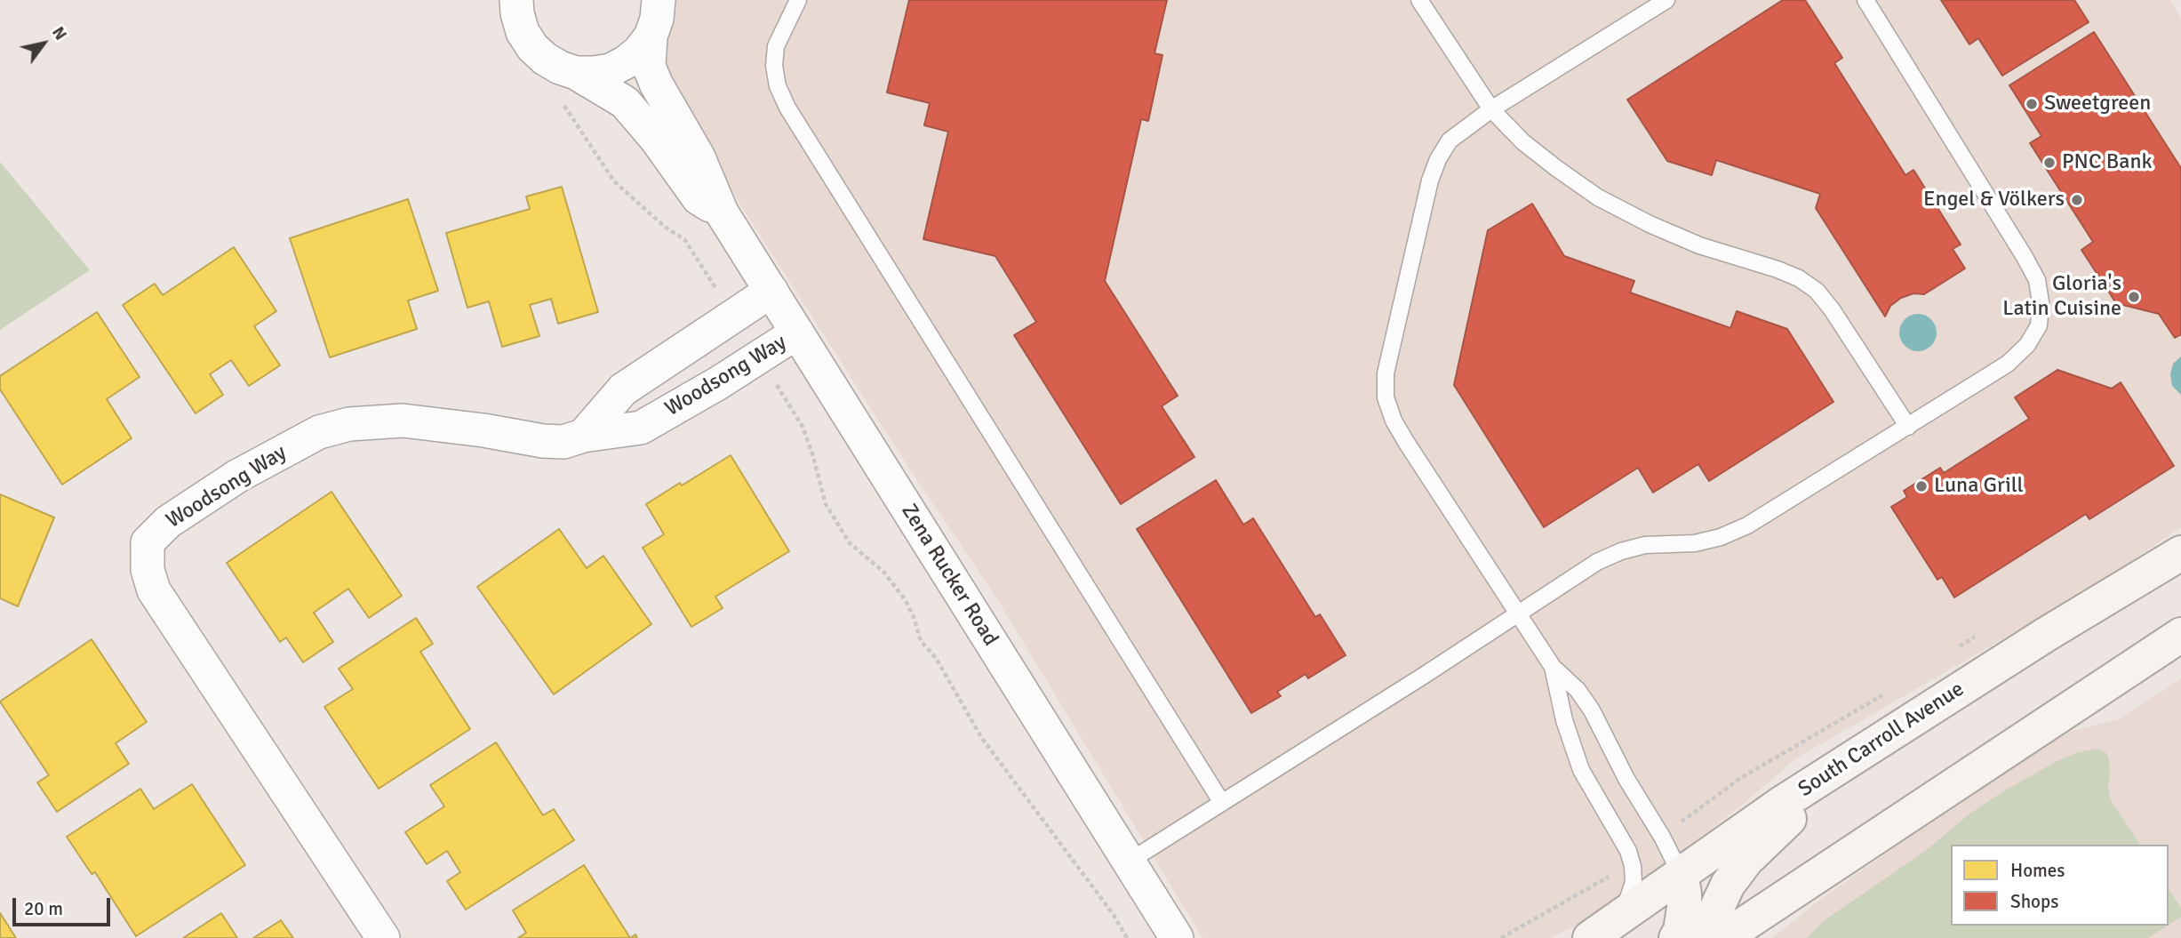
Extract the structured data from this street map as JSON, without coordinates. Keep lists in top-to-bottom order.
{
  "streets": {
    "main road": ["South Carroll Avenue"],
    "street": ["Woodsong Way", "Zena Rucker Road"]
  },
  "crossings": [
    ["Woodsong Way", "Zena Rucker Road"]
  ],
  "places": [
    "Sweetgreen",
    "PNC Bank",
    "Engel & Völkers",
    "Gloria's Latin Cuisine",
    "Luna Grill"
  ],
  "legend": ["Homes", "Shops"],
  "scale_bar": "20 m",
  "north": "top right"
}
